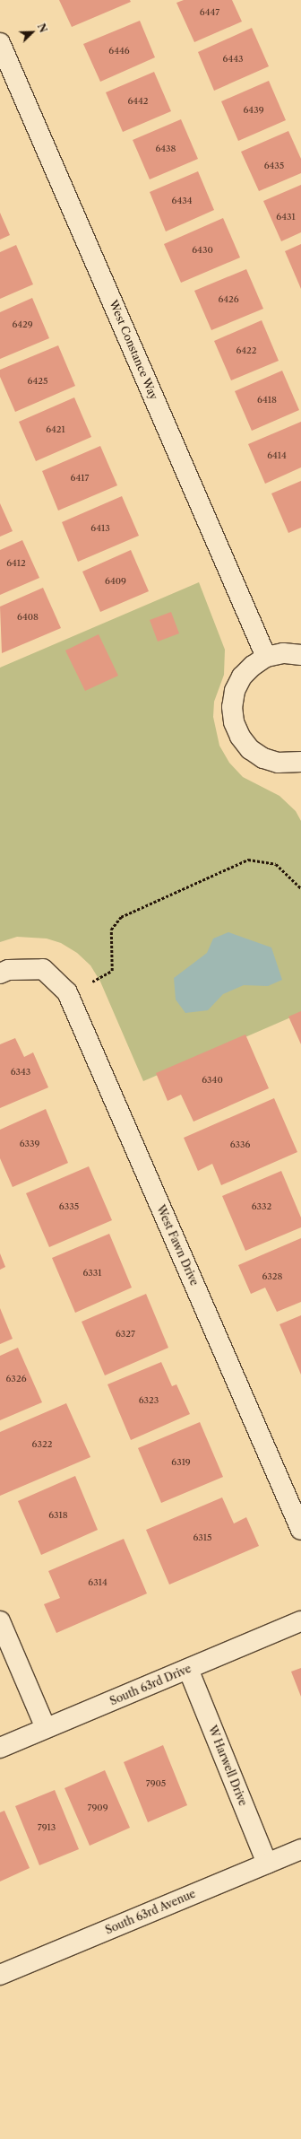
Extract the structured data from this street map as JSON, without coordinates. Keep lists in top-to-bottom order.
{
  "streets": {
    "street": [
      "West Constance Way",
      "West Fawn Drive",
      "South 63rd Drive",
      "W Harwell Drive",
      "South 63rd Avenue"
    ]
  },
  "crossings": [
    ["South 63rd Drive", "W Harwell Drive"],
    ["W Harwell Drive", "South 63rd Avenue"]
  ],
  "house_numbers": [
    "6447",
    "6446",
    "6443",
    "6442",
    "6439",
    "6438",
    "6435",
    "6434",
    "6431",
    "6430",
    "6426",
    "6429",
    "6422",
    "6425",
    "6418",
    "6421",
    "6414",
    "6417",
    "6413",
    "6412",
    "6409",
    "6408",
    "6343",
    "6340",
    "6339",
    "6336",
    "6335",
    "6332",
    "6331",
    "6328",
    "6327",
    "6326",
    "6323",
    "6322",
    "6319",
    "6318",
    "6315",
    "6314",
    "7905",
    "7909",
    "7913"
  ],
  "north": "top right"
}
